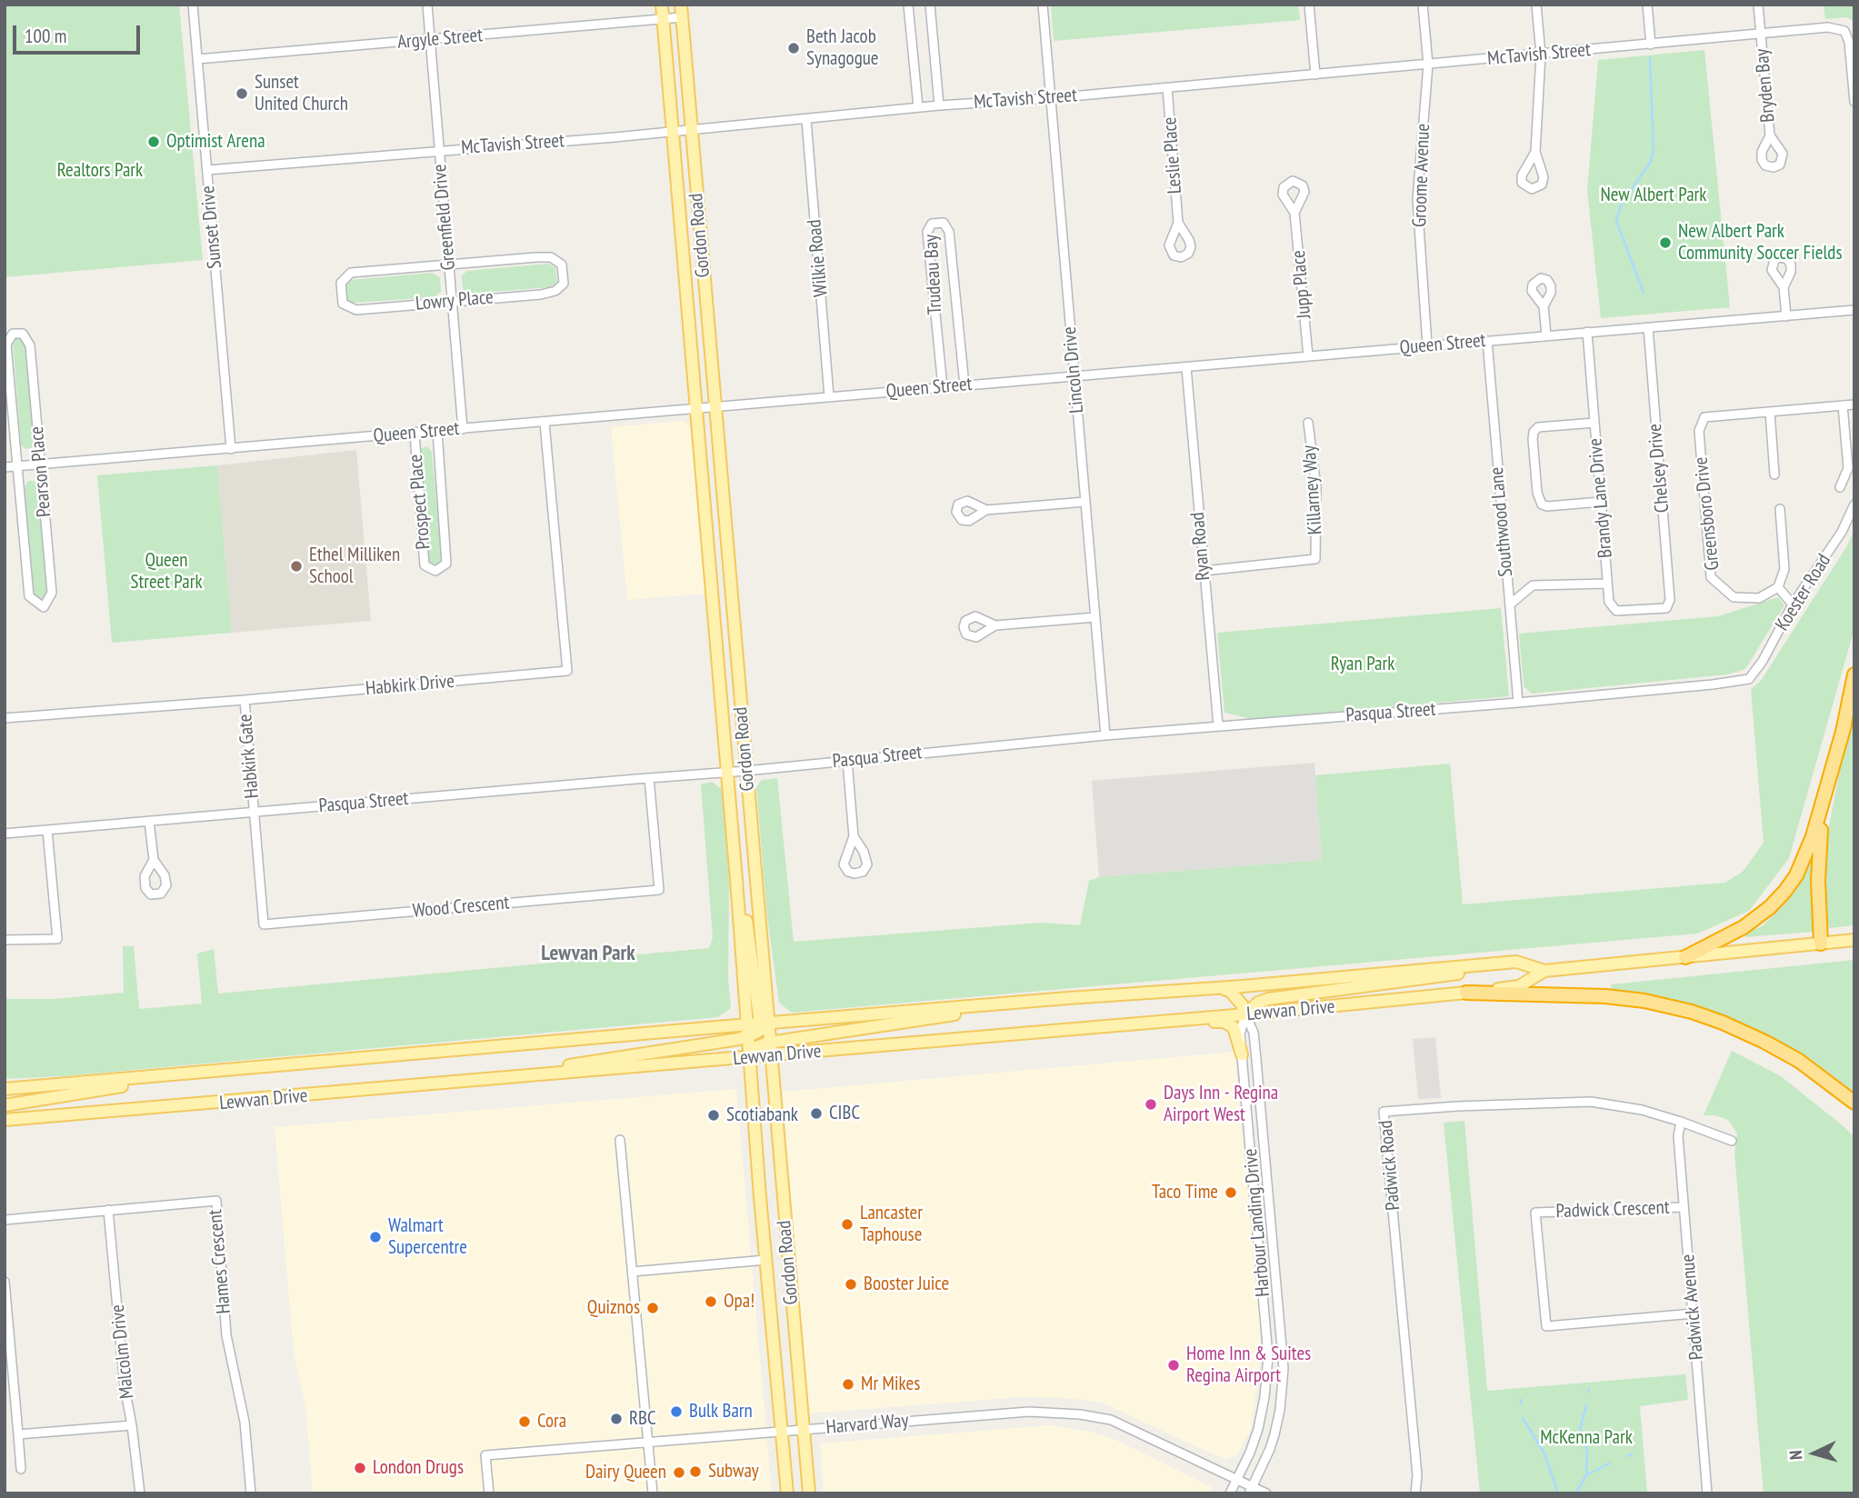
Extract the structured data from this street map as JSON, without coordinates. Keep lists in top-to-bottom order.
{
  "streets": {
    "main road": ["Gordon Road", "Lewvan Drive"],
    "street": [
      "Argyle Street",
      "McTavish Street",
      "Bryden Bay",
      "Leslie Place",
      "Groome Avenue",
      "Greenfield Drive",
      "Sunset Drive",
      "Wilkie Road",
      "Trudeau Bay",
      "Jupp Place",
      "Lowry Place",
      "Queen Street",
      "Lincoln Drive",
      "Chelsey Drive",
      "Pearson Place",
      "Killarney Way",
      "Brandy Lane Drive",
      "Prospect Place",
      "Greensboro Drive",
      "Southwood Lane",
      "Ryan Road",
      "Koester Road",
      "Habkirk Drive",
      "Pasqua Street",
      "Habkirk Gate",
      "Wood Crescent",
      "Padwick Road",
      "Padwick Crescent",
      "Harbour Landing Drive",
      "Hames Crescent",
      "Padwick Avenue",
      "Malcolm Drive",
      "Harvard Way"
    ]
  },
  "crossings": [
    ["Argyle Street", "Greenfield Drive"],
    ["Argyle Street", "Sunset Drive"],
    ["Argyle Street", "Gordon Road"],
    ["McTavish Street", "Bryden Bay"],
    ["McTavish Street", "Leslie Place"],
    ["McTavish Street", "Groome Avenue"],
    ["McTavish Street", "Greenfield Drive"],
    ["McTavish Street", "Sunset Drive"],
    ["McTavish Street", "Gordon Road"],
    ["McTavish Street", "Wilkie Road"],
    ["McTavish Street", "Lincoln Drive"],
    ["Groome Avenue", "Queen Street"],
    ["Greenfield Drive", "Lowry Place"],
    ["Greenfield Drive", "Queen Street"],
    ["Sunset Drive", "Queen Street"],
    ["Gordon Road", "Queen Street"],
    ["Gordon Road", "Pasqua Street"],
    ["Gordon Road", "Lewvan Drive"],
    ["Gordon Road", "Harvard Way"],
    ["Wilkie Road", "Queen Street"],
    ["Trudeau Bay", "Queen Street"],
    ["Jupp Place", "Queen Street"],
    ["Queen Street", "Lincoln Drive"],
    ["Queen Street", "Chelsey Drive"],
    ["Queen Street", "Pearson Place"],
    ["Queen Street", "Brandy Lane Drive"],
    ["Queen Street", "Prospect Place"],
    ["Queen Street", "Southwood Lane"],
    ["Queen Street", "Ryan Road"],
    ["Queen Street", "Habkirk Drive"],
    ["Lincoln Drive", "Pasqua Street"],
    ["Chelsey Drive", "Brandy Lane Drive"],
    ["Killarney Way", "Ryan Road"],
    ["Southwood Lane", "Pasqua Street"],
    ["Ryan Road", "Pasqua Street"],
    ["Koester Road", "Pasqua Street"],
    ["Habkirk Drive", "Habkirk Gate"],
    ["Pasqua Street", "Habkirk Gate"],
    ["Pasqua Street", "Wood Crescent"],
    ["Habkirk Gate", "Wood Crescent"],
    ["Lewvan Drive", "Harbour Landing Drive"],
    ["Padwick Road", "Padwick Avenue"],
    ["Padwick Crescent", "Padwick Avenue"],
    ["Harbour Landing Drive", "Harvard Way"],
    ["Hames Crescent", "Malcolm Drive"]
  ],
  "districts": ["Lewvan Park"],
  "parks": [
    "Realtors Park",
    "New Albert Park",
    "Queen Street Park",
    "Ryan Park",
    "McKenna Park"
  ],
  "places": [
    "Beth Jacob Synagogue",
    "Sunset United Church",
    "Optimist Arena",
    "New Albert Park Community Soccer Fields",
    "Ethel Milliken School",
    "Days Inn - Regina Airport West",
    "CIBC",
    "Scotiabank",
    "Taco Time",
    "Lancaster Taphouse",
    "Walmart Supercentre",
    "Booster Juice",
    "Opa!",
    "Quiznos",
    "Home Inn & Suites Regina Airport",
    "Mr Mikes",
    "Bulk Barn",
    "RBC",
    "Cora",
    "London Drugs",
    "Subway",
    "Dairy Queen"
  ],
  "scale_bar": "100 m",
  "north": "left"
}
